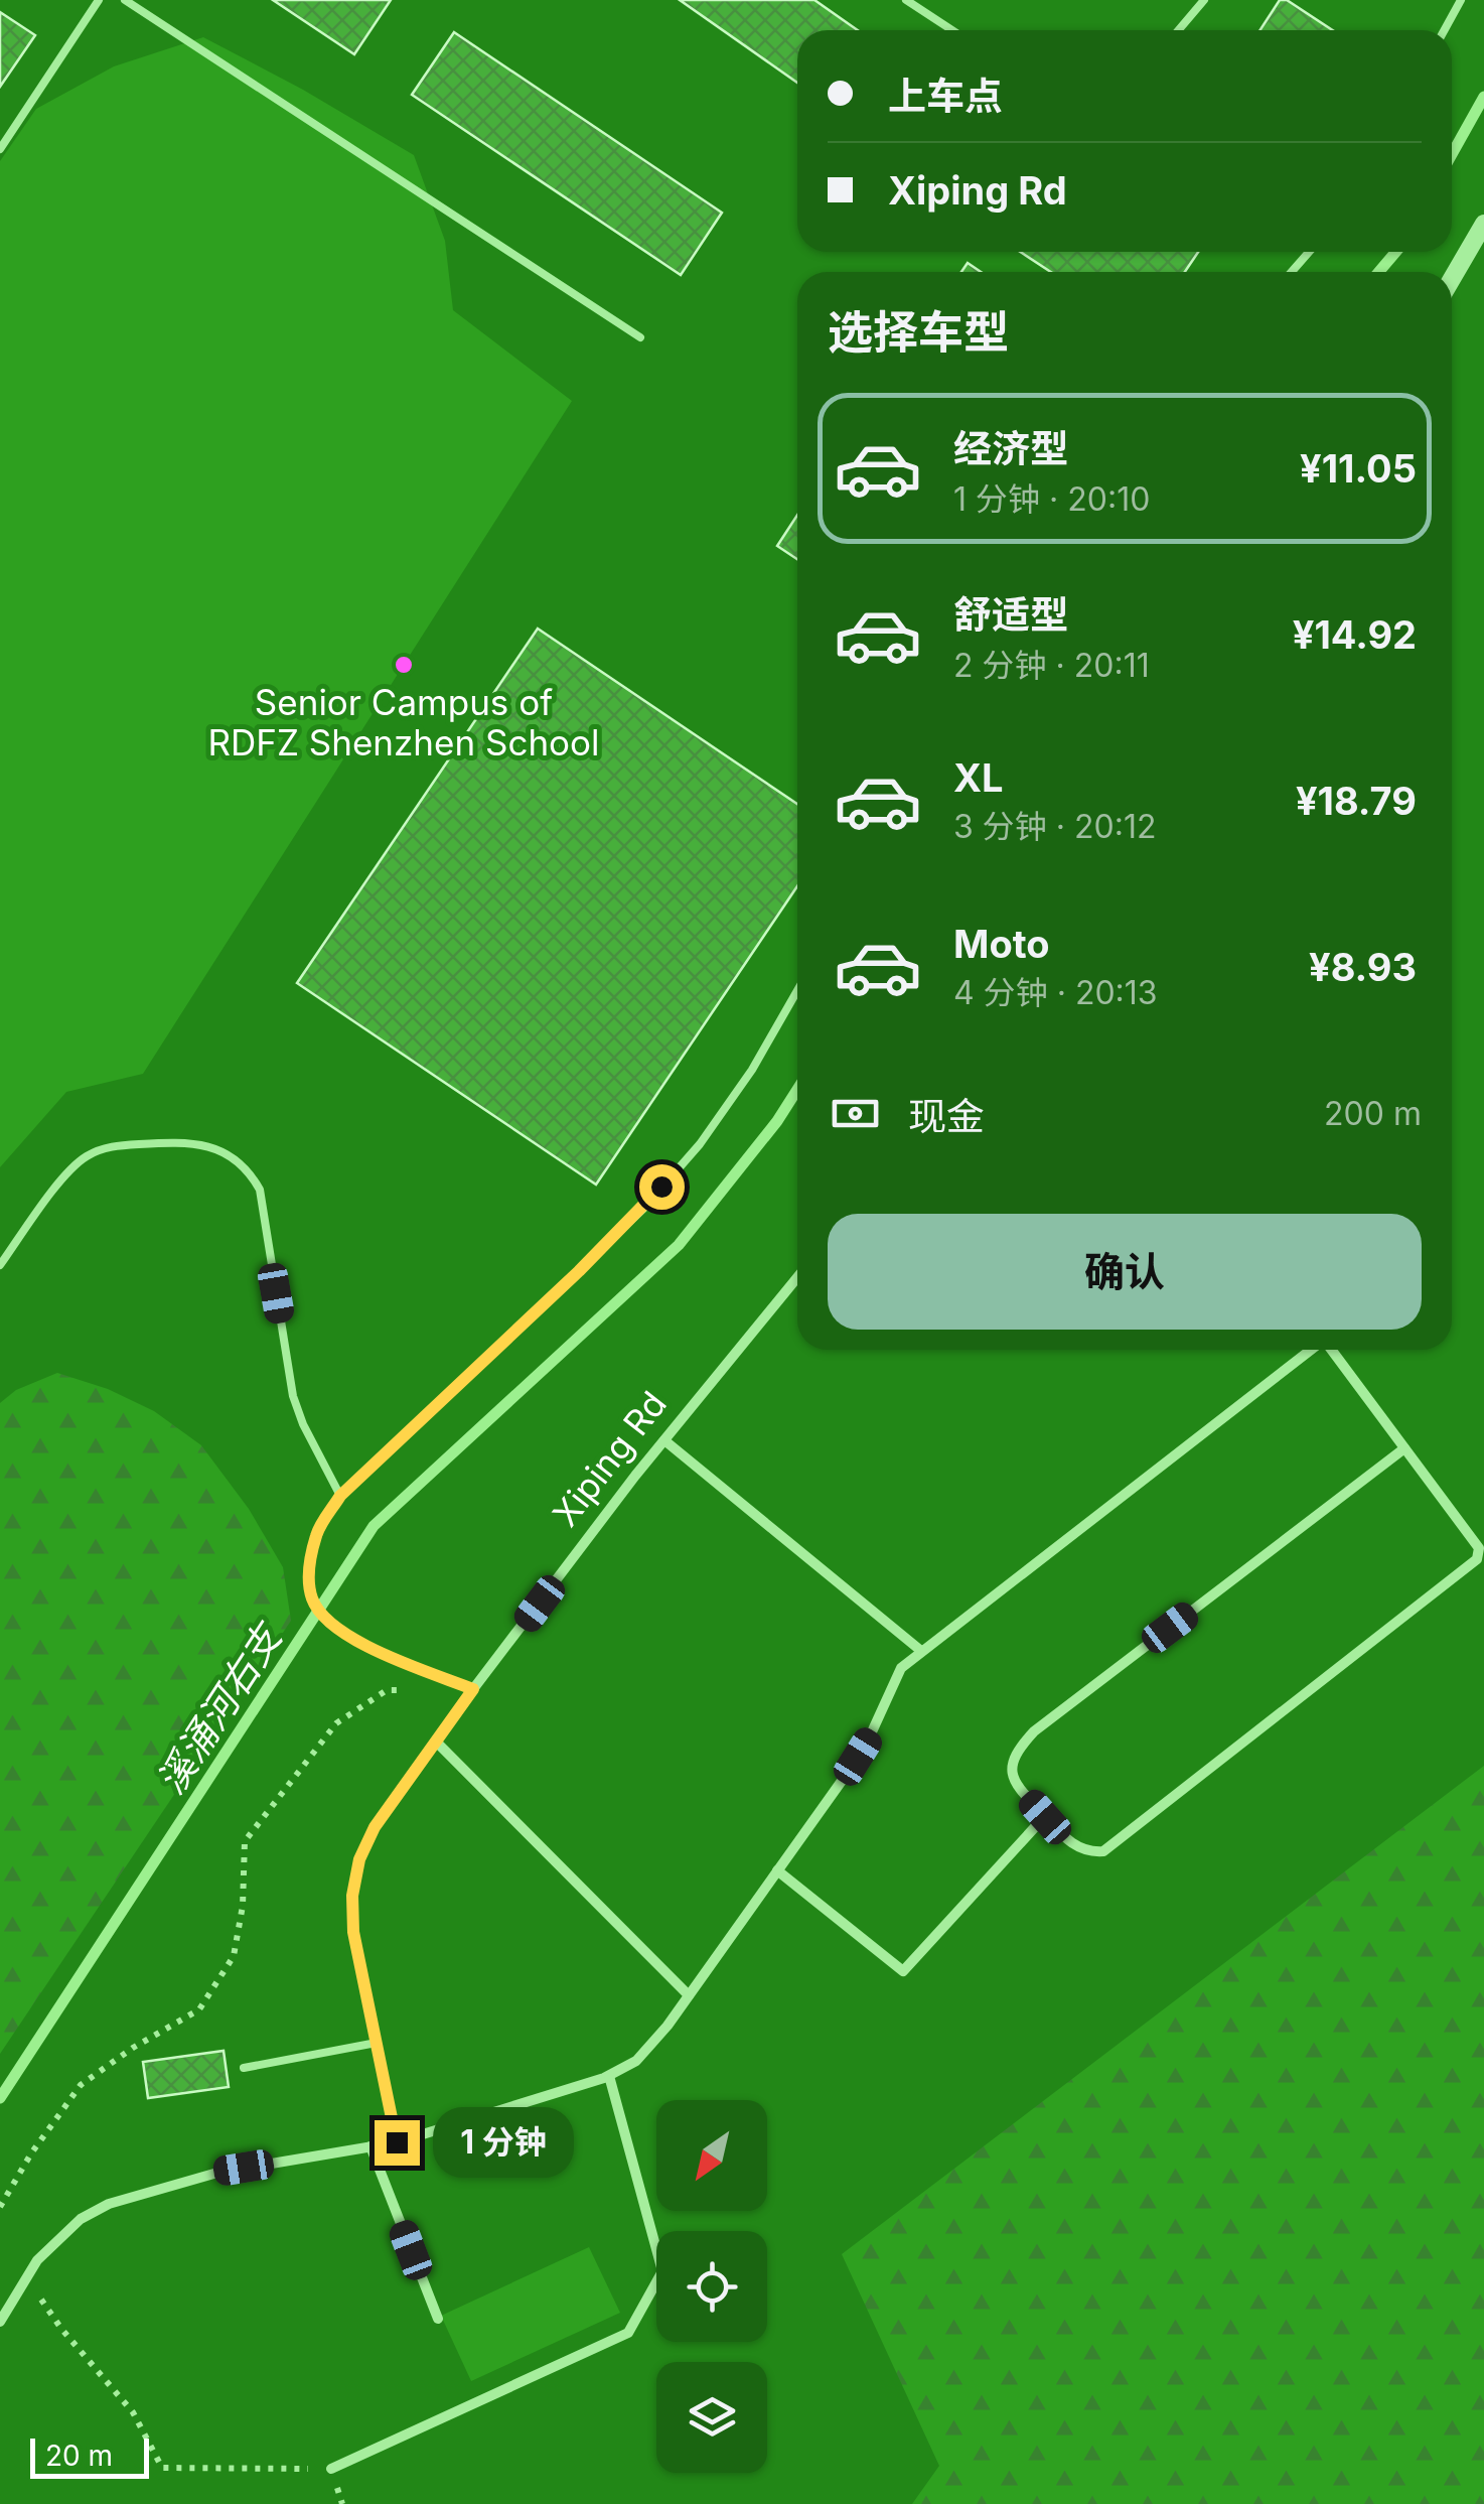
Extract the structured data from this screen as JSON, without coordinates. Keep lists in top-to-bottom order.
{
  "streets": {
    "street": ["Xiping Rd"]
  },
  "water": ["溪涌河右支"],
  "places": ["Senior Campus of RDFZ Shenzhen School"],
  "scale_bar": "20 m",
  "north": "bottom left",
  "page": {
    "banner": ["上车点", "Xiping Rd"],
    "heading": "选择车型",
    "list": [
      {
        "name": "经济型",
        "note": "1 分钟 · 20:10",
        "value": "¥11.05"
      },
      {
        "name": "舒适型",
        "note": "2 分钟 · 20:11",
        "value": "¥14.92"
      },
      {
        "name": "XL",
        "note": "3 分钟 · 20:12",
        "value": "¥18.79"
      },
      {
        "name": "Moto",
        "note": "4 分钟 · 20:13",
        "value": "¥8.93"
      }
    ],
    "pay": ["现金", "200 m"],
    "buttons": "确认",
    "bubble": "1 分钟",
    "scale": "20 m"
  }
}
